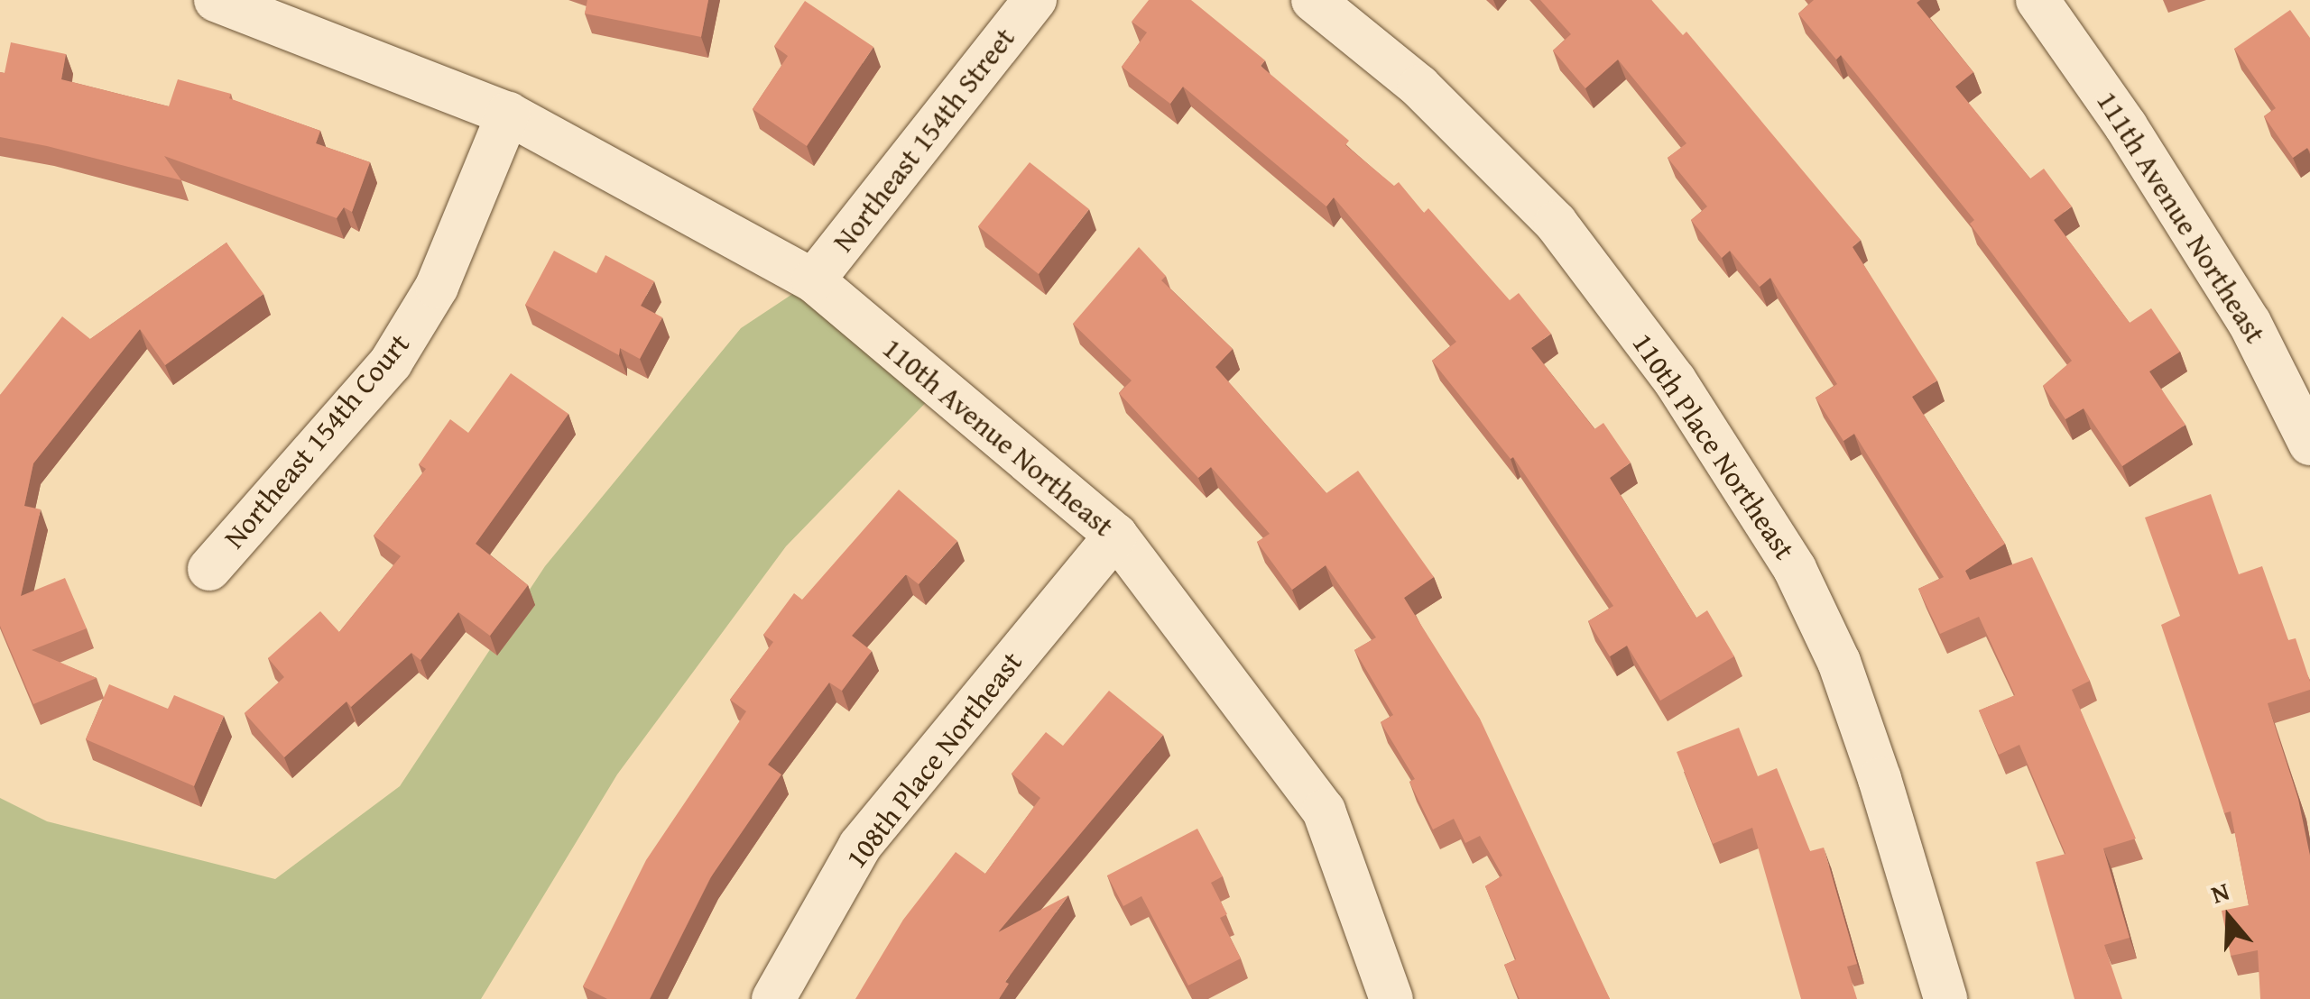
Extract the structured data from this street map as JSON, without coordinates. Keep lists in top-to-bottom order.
{
  "streets": {
    "street": [
      "Northeast 154th Street",
      "111th Avenue Northeast",
      "110th Avenue Northeast",
      "Northeast 154th Court",
      "110th Place Northeast",
      "108th Place Northeast"
    ]
  },
  "crossings": [
    ["Northeast 154th Street", "110th Avenue Northeast"],
    ["110th Avenue Northeast", "Northeast 154th Court"],
    ["110th Avenue Northeast", "108th Place Northeast"]
  ],
  "north": "top"
}
